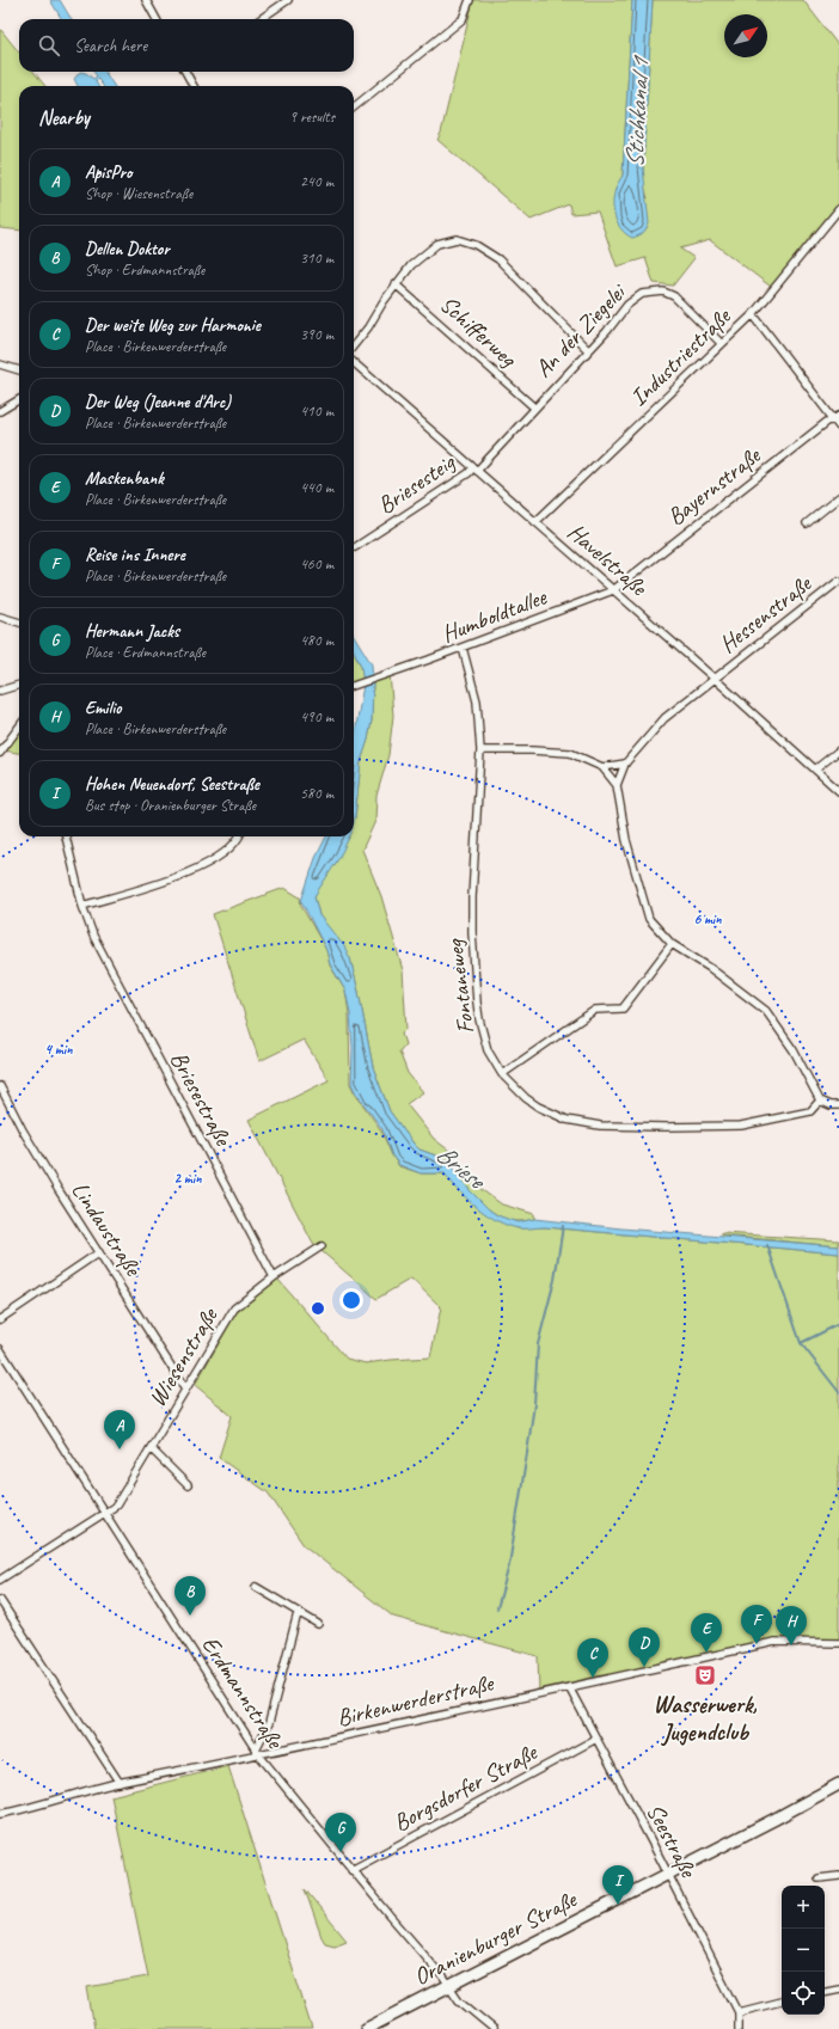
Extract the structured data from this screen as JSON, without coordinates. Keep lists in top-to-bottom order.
{
  "streets": {
    "main road": ["Oranienburger Straße"],
    "street": [
      "Schifferweg",
      "An der Ziegelei",
      "Industriestraße",
      "Briesesteig",
      "Bayernstraße",
      "Havelstraße",
      "Hessenstraße",
      "Humboldtallee",
      "Fontaneweg",
      "Briesestraße",
      "Lindaustraße",
      "Wiesenstraße",
      "Erdmannstraße",
      "Birkenwerderstraße",
      "Borgsdorfer Straße",
      "Seestraße"
    ]
  },
  "crossings": [
    ["Schifferweg", "An der Ziegelei"],
    ["An der Ziegelei", "Industriestraße"],
    ["An der Ziegelei", "Briesesteig"],
    ["An der Ziegelei", "Havelstraße"],
    ["Industriestraße", "Havelstraße"],
    ["Briesesteig", "Havelstraße"],
    ["Bayernstraße", "Havelstraße"],
    ["Bayernstraße", "Humboldtallee"],
    ["Havelstraße", "Hessenstraße"],
    ["Havelstraße", "Humboldtallee"],
    ["Humboldtallee", "Fontaneweg"],
    ["Briesestraße", "Wiesenstraße"],
    ["Lindaustraße", "Wiesenstraße"],
    ["Wiesenstraße", "Erdmannstraße"],
    ["Erdmannstraße", "Birkenwerderstraße"],
    ["Erdmannstraße", "Borgsdorfer Straße"],
    ["Erdmannstraße", "Oranienburger Straße"],
    ["Birkenwerderstraße", "Seestraße"],
    ["Borgsdorfer Straße", "Seestraße"],
    ["Seestraße", "Oranienburger Straße"]
  ],
  "water": ["Stichkanal 1", "Briese"],
  "places": {
    "theatre": ["Wasserwerk, Jugendclub"]
  },
  "north": "top right",
  "page": {
    "search": "Search here",
    "heading": ["Nearby", "9 results"],
    "list": [
      {
        "mark": "A",
        "name": "ApisPro",
        "note": "Shop · Wiesenstraße",
        "value": "240 m"
      },
      {
        "mark": "B",
        "name": "Dellen Doktor",
        "note": "Shop · Erdmannstraße",
        "value": "310 m"
      },
      {
        "mark": "C",
        "name": "Der weite Weg zur Harmonie",
        "note": "Place · Birkenwerderstraße",
        "value": "390 m"
      },
      {
        "mark": "D",
        "name": "Der Weg (Jeanne d'Arc)",
        "note": "Place · Birkenwerderstraße",
        "value": "410 m"
      },
      {
        "mark": "E",
        "name": "Maskenbank",
        "note": "Place · Birkenwerderstraße",
        "value": "440 m"
      },
      {
        "mark": "F",
        "name": "Reise ins Innere",
        "note": "Place · Birkenwerderstraße",
        "value": "460 m"
      },
      {
        "mark": "G",
        "name": "Hermann Jacks",
        "note": "Place · Erdmannstraße",
        "value": "480 m"
      },
      {
        "mark": "H",
        "name": "Emilio",
        "note": "Place · Birkenwerderstraße",
        "value": "490 m"
      },
      {
        "mark": "I",
        "name": "Hohen Neuendorf, Seestraße",
        "note": "Bus stop · Oranienburger Straße",
        "value": "580 m"
      }
    ],
    "pins": [
      "A",
      "B",
      "F",
      "H",
      "E",
      "D",
      "C",
      "G",
      "I"
    ],
    "map_buttons": ["+", "−"]
  },
  "rings": ["6 min", "4 min", "2 min"]
}
